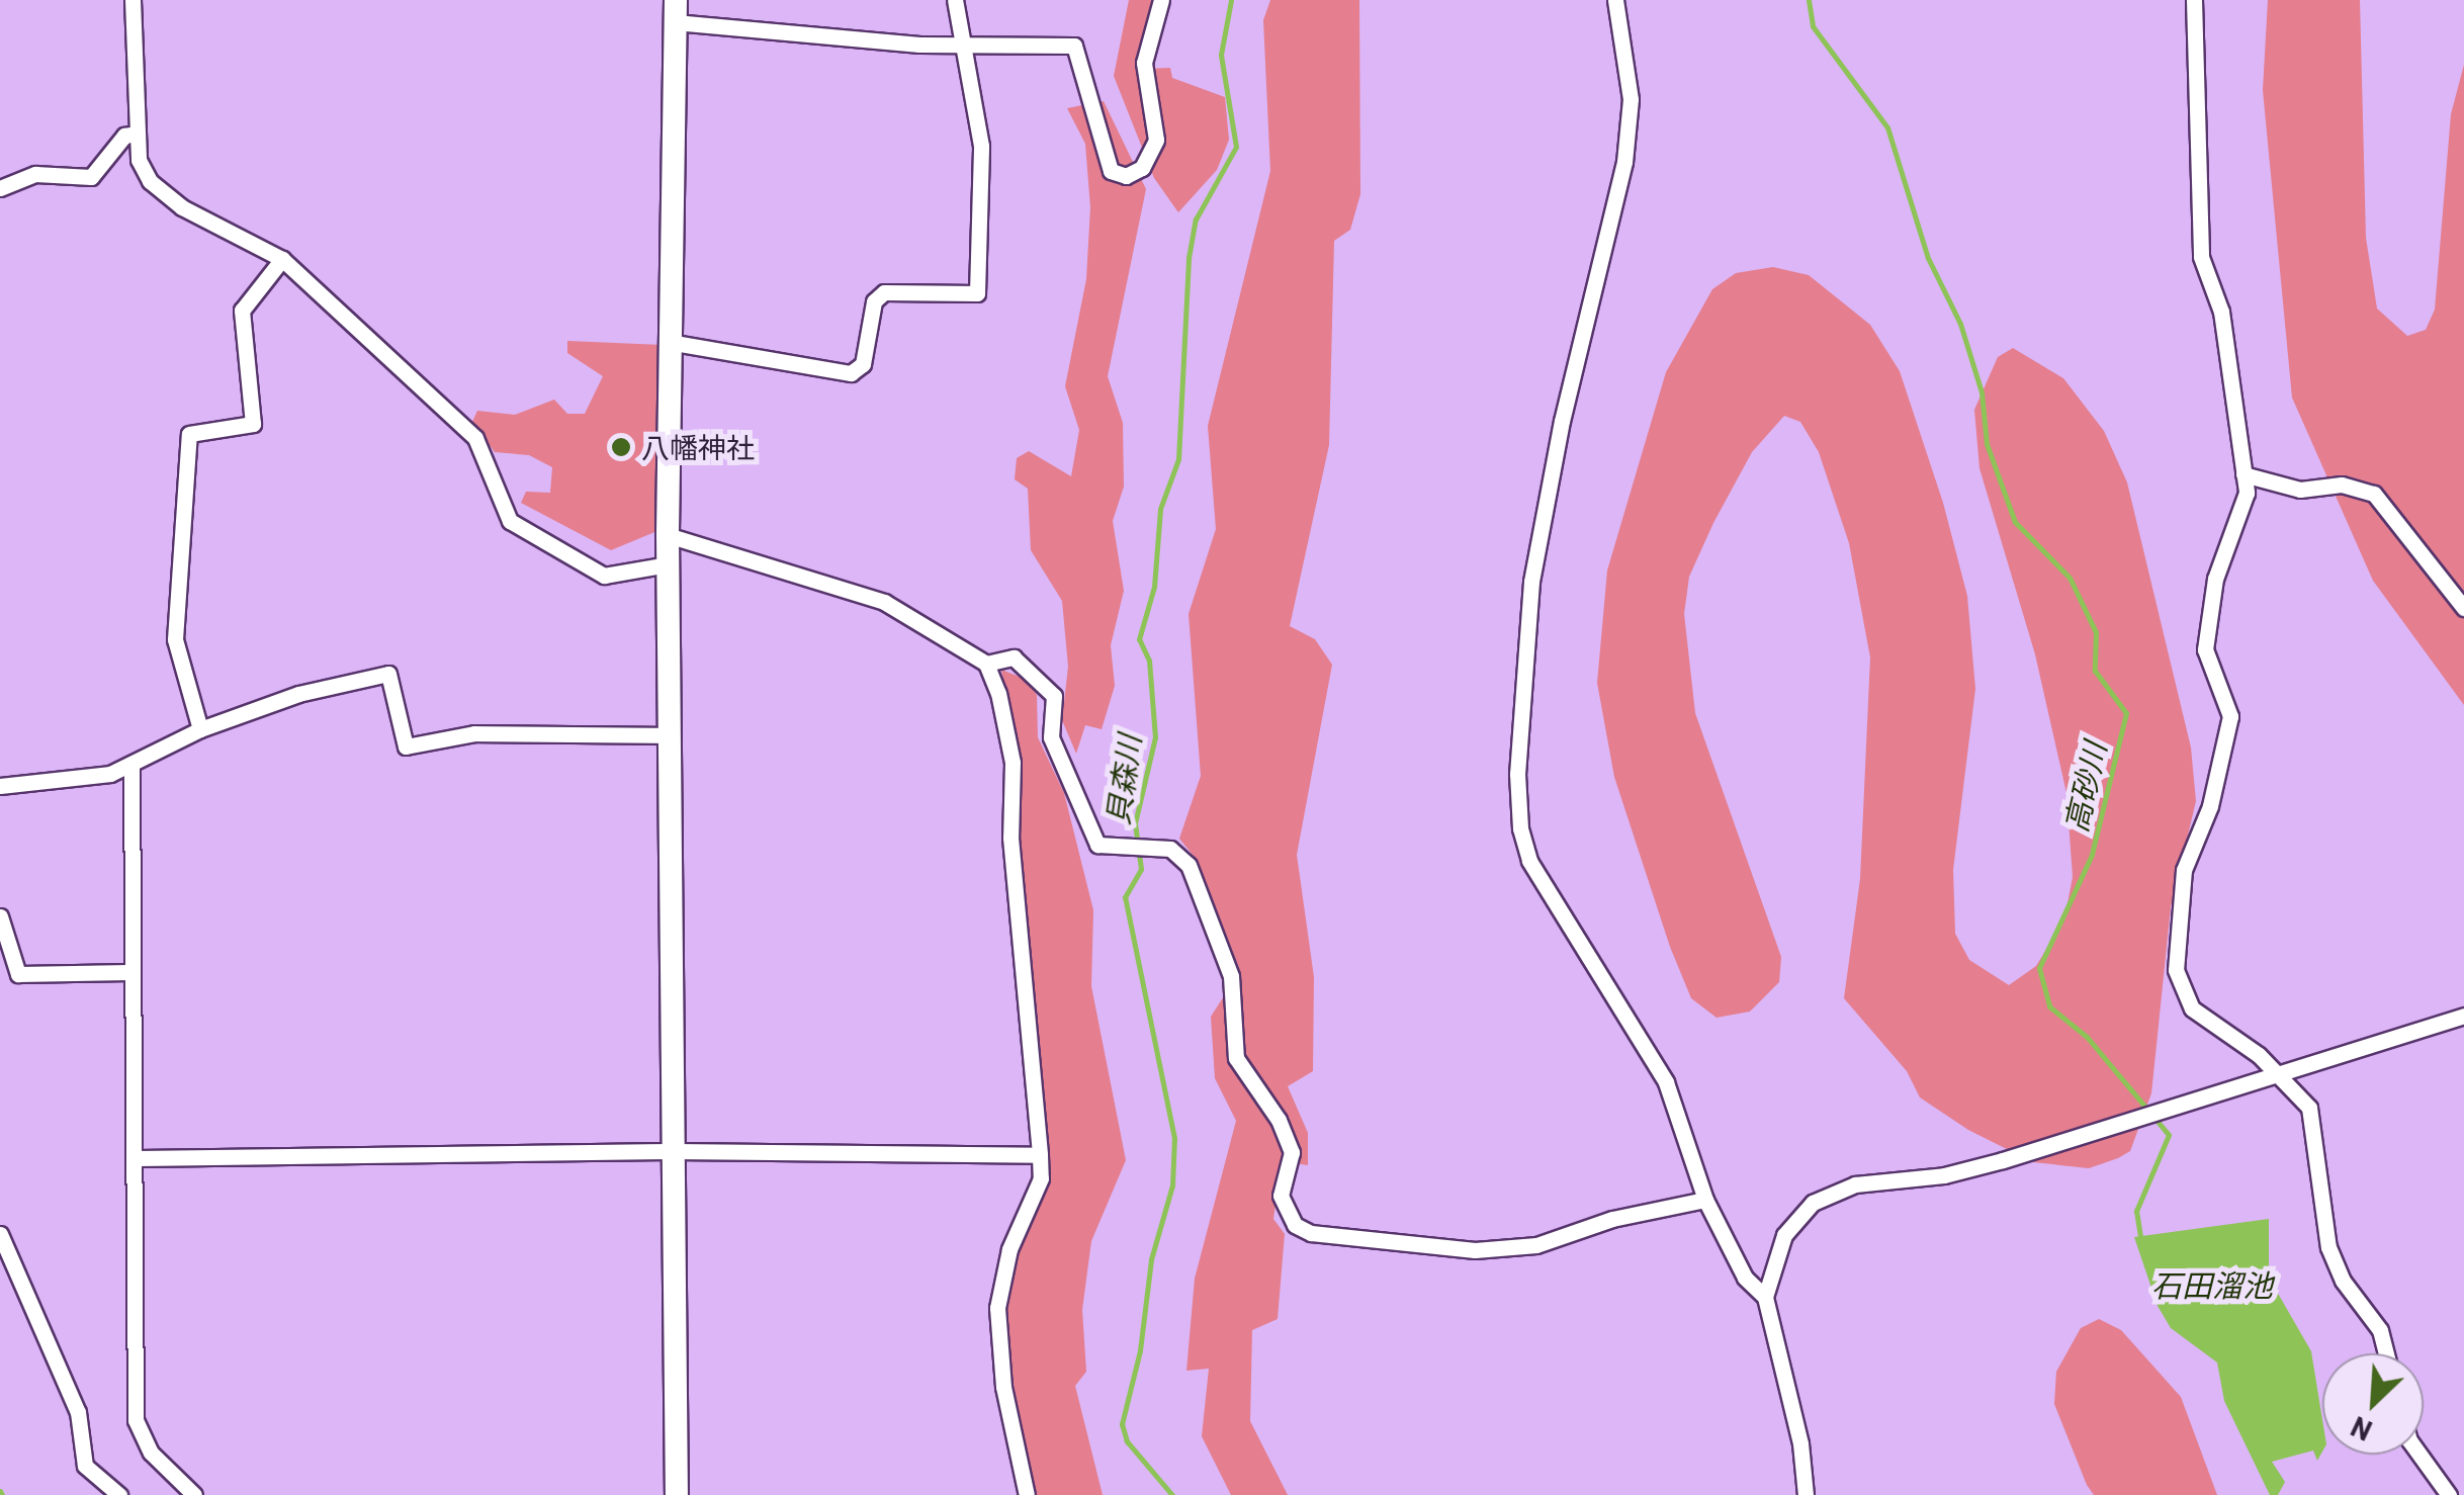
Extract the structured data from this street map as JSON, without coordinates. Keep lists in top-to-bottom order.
{
  "water": ["貝森川", "高砂川", "石田溜池"],
  "places": ["八幡神社"],
  "north": "bottom left"
}
